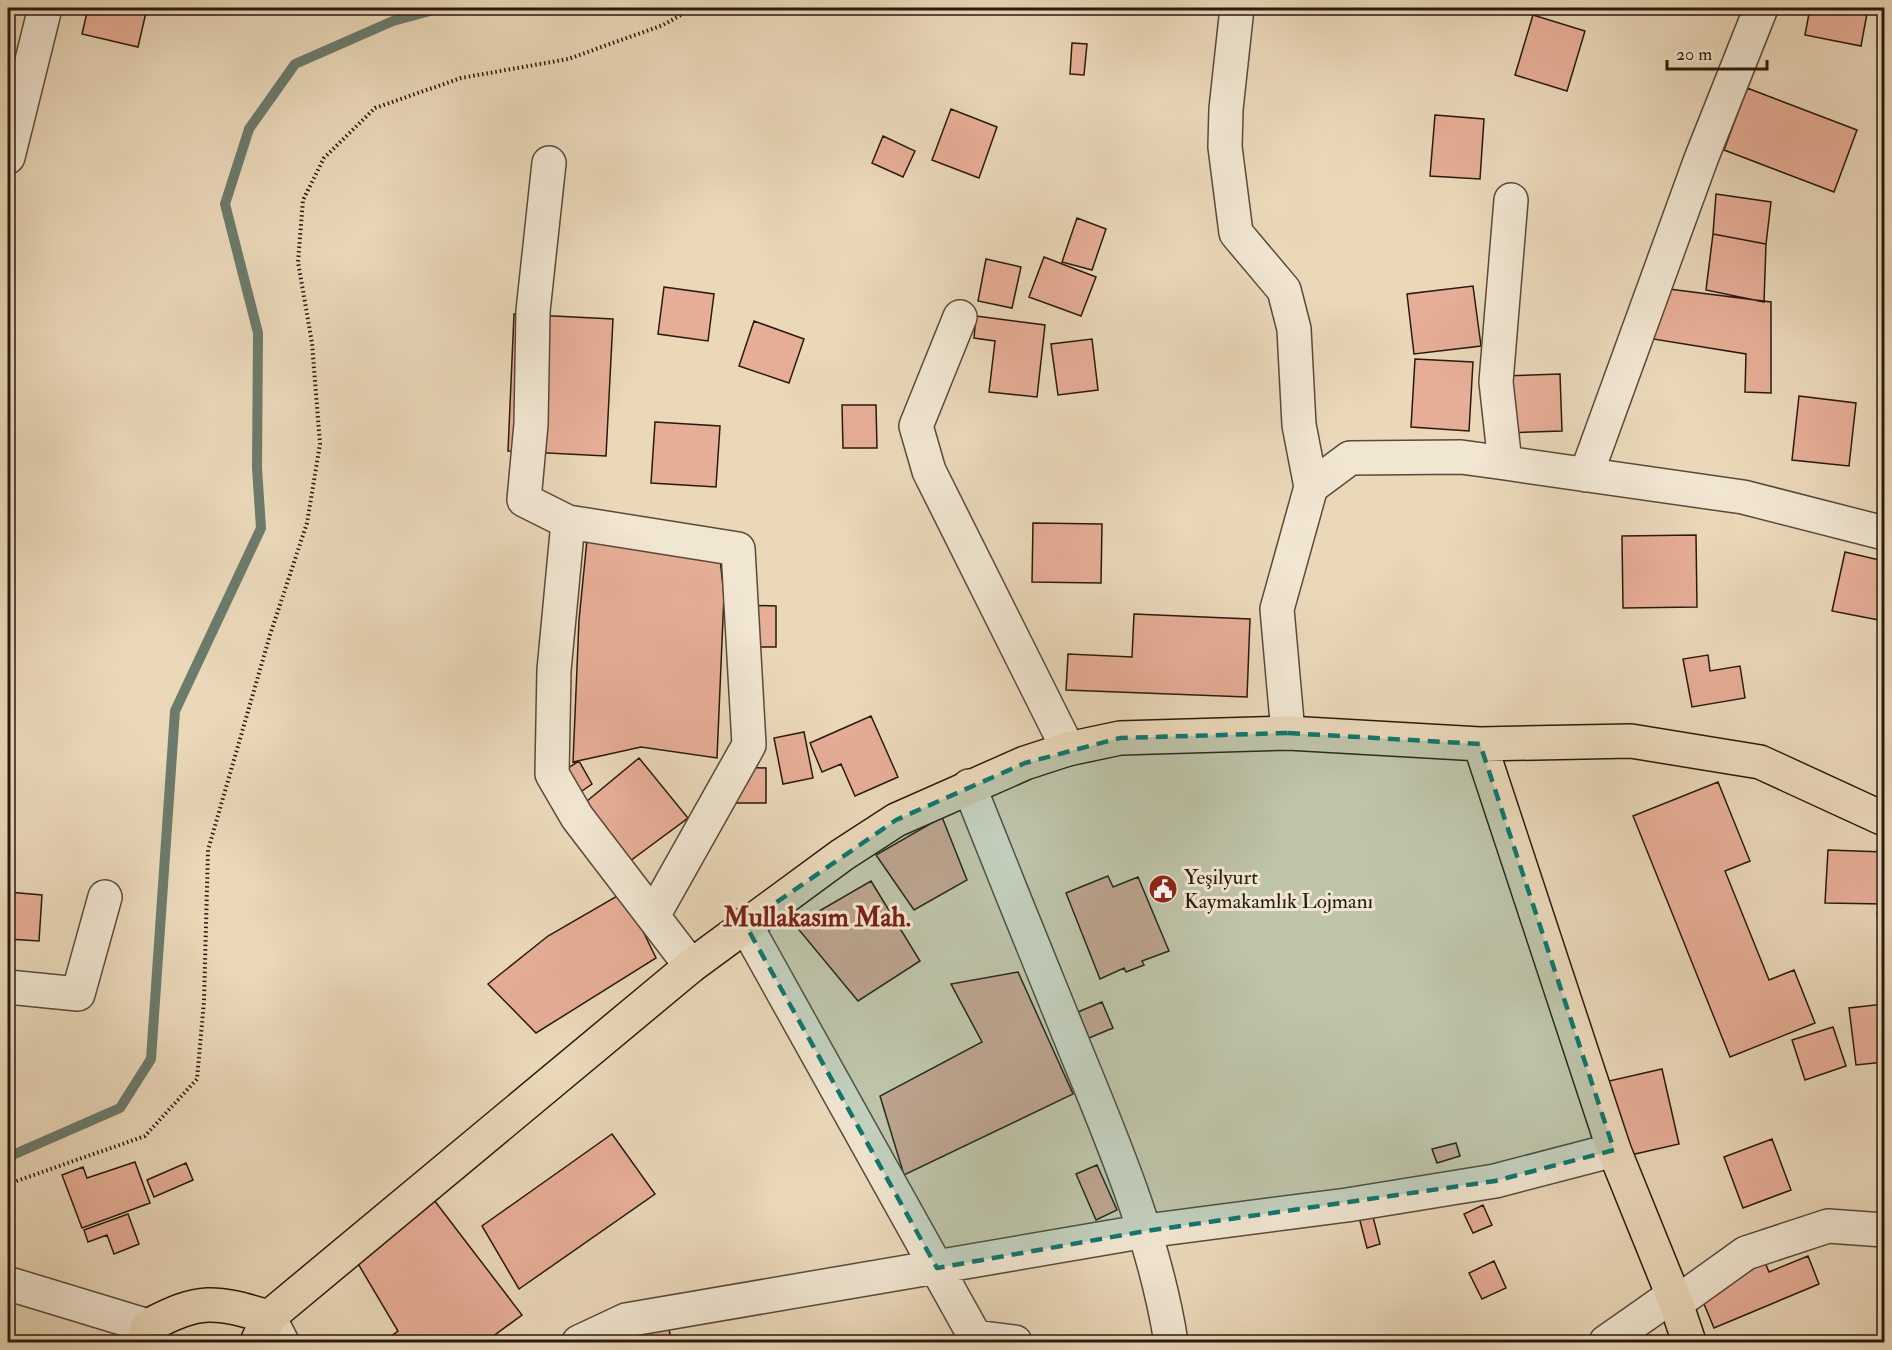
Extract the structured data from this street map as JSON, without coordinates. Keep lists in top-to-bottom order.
{
  "districts": ["Mullakasım Mah."],
  "places": {
    "public building": ["Yeşilyurt Kaymakamlık Lojmanı"]
  },
  "scale_bar": "20 m"
}
